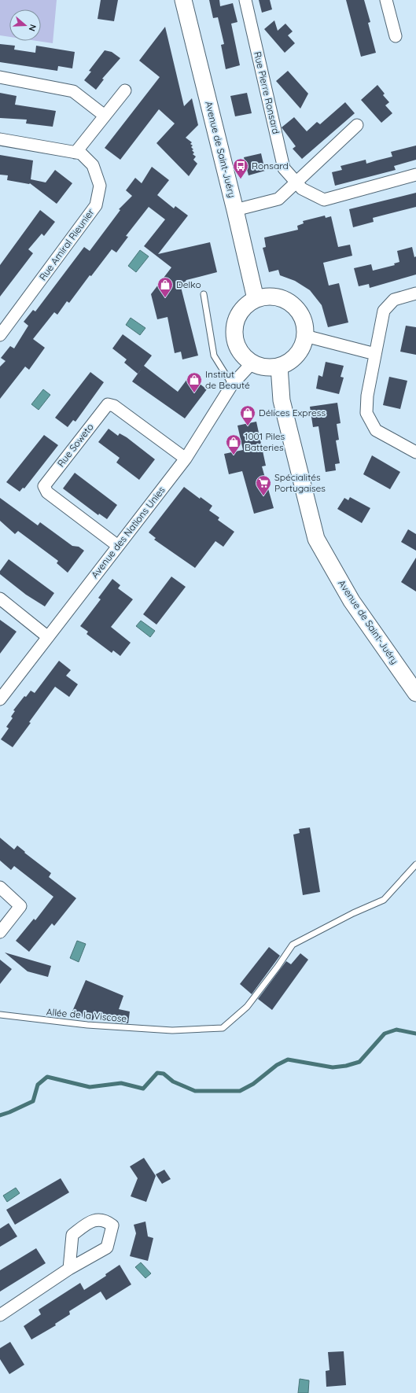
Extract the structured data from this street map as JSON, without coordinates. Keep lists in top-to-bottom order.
{
  "streets": {
    "main road": ["Avenue de Saint-Juéry"],
    "street": [
      "Rue Pierre Ronsard",
      "Rue Amiral Rieunier",
      "Rue Soweto",
      "Avenue des Nations Unies"
    ],
    "lane": ["Allée de la Viscose"]
  },
  "crossings": [
    ["Avenue de Saint-Juéry", "Avenue des Nations Unies"],
    ["Rue Soweto", "Avenue des Nations Unies"]
  ],
  "places": {
    "bus stop": ["Ronsard"],
    "shop": [
      "Delko",
      "Institut de Beauté",
      "Délices Express",
      "1001 Piles Batteries"
    ],
    "supermarket": ["Spécialités Portugaises"]
  },
  "north": "right"
}
